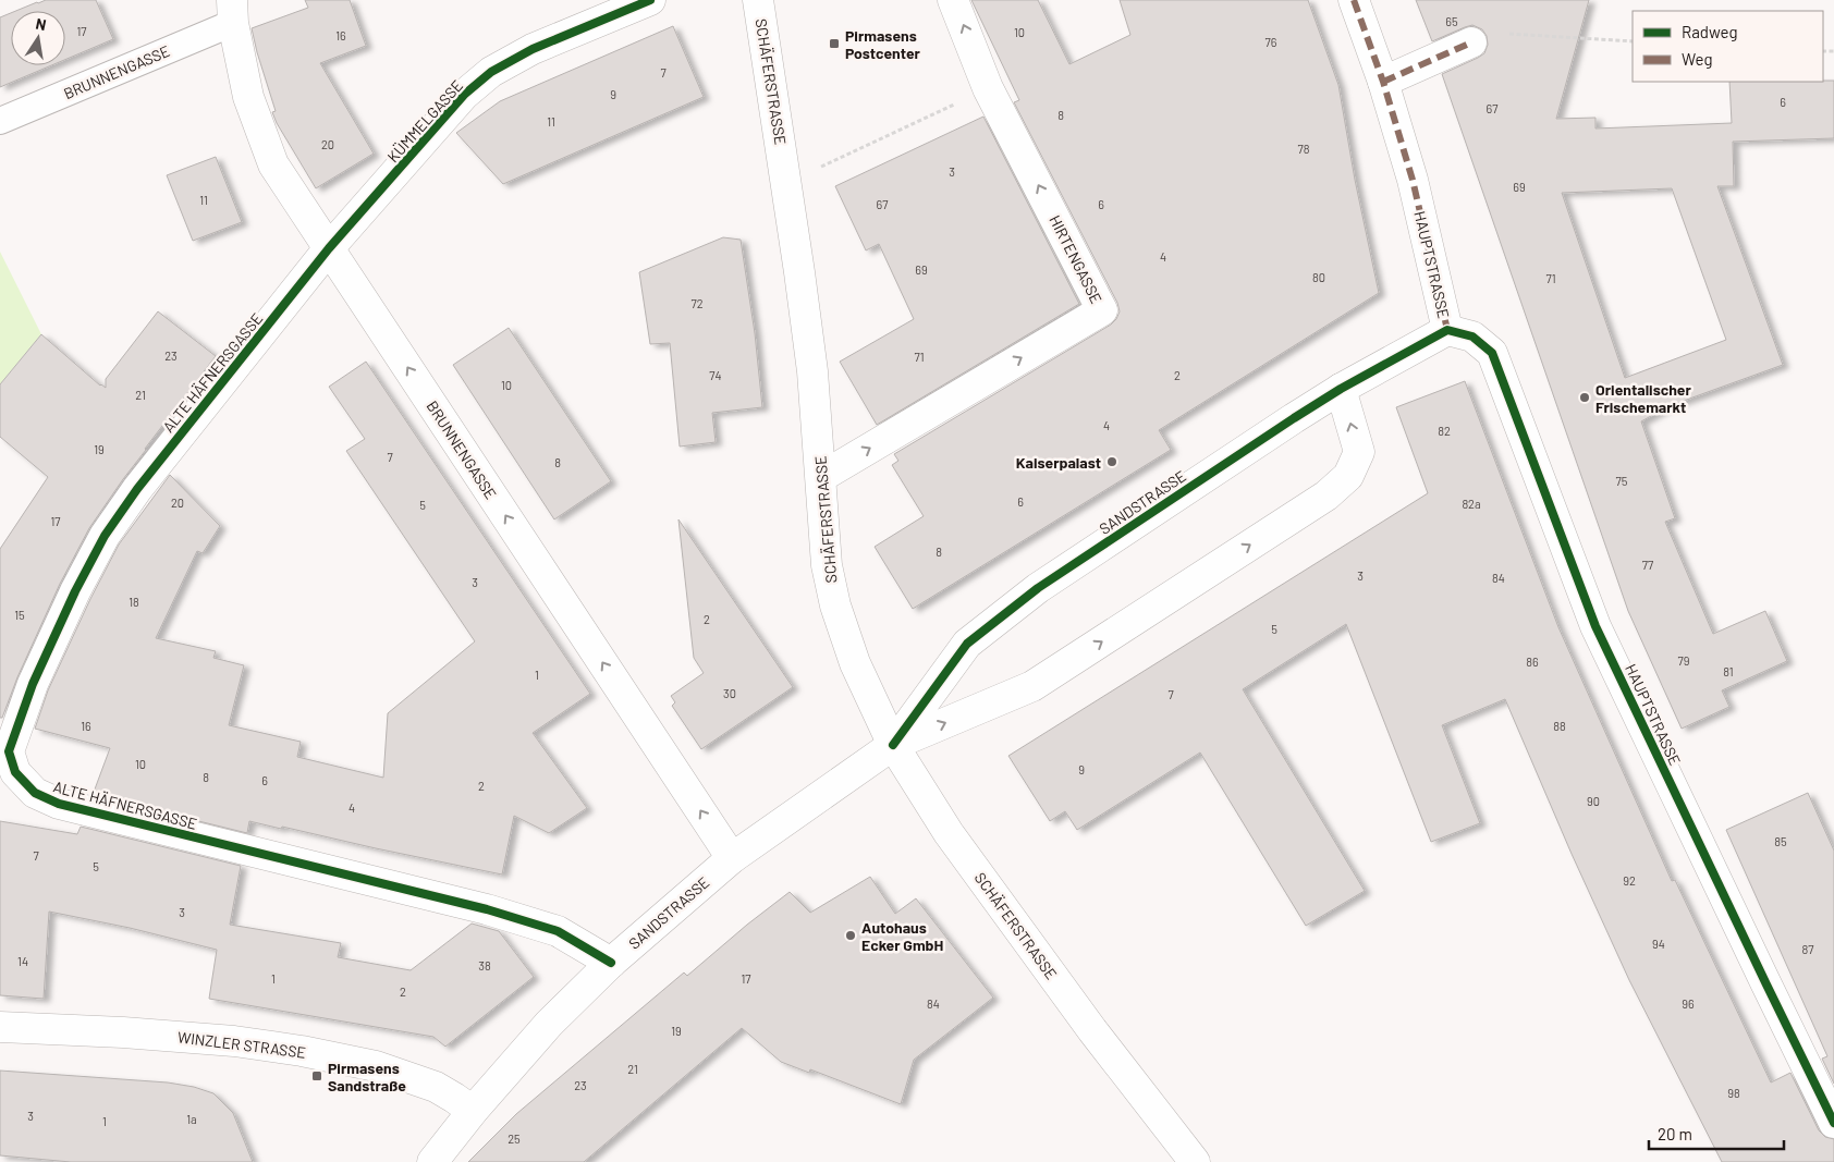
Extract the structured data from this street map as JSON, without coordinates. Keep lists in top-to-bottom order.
{
  "streets": {
    "street": [
      "BRUNNENGASSE",
      "SCHÄFERSTRASSE",
      "KÜMMELGASSE",
      "HIRTENGASSE",
      "HAUPTSTRASSE",
      "ALTE HÄFNERSGASSE",
      "SANDSTRASSE",
      "WINZLER STRASSE"
    ]
  },
  "crossings": [
    ["BRUNNENGASSE", "KÜMMELGASSE"],
    ["BRUNNENGASSE", "ALTE HÄFNERSGASSE"],
    ["BRUNNENGASSE", "SANDSTRASSE"],
    ["SCHÄFERSTRASSE", "HIRTENGASSE"],
    ["SCHÄFERSTRASSE", "SANDSTRASSE"],
    ["KÜMMELGASSE", "ALTE HÄFNERSGASSE"],
    ["HAUPTSTRASSE", "SANDSTRASSE"],
    ["ALTE HÄFNERSGASSE", "SANDSTRASSE"],
    ["SANDSTRASSE", "WINZLER STRASSE"]
  ],
  "one_way": ["BRUNNENGASSE"],
  "places": {
    "transit": ["Pirmasens Postcenter", "Pirmasens Sandstraße"],
    "other": ["Orientalischer Frischemarkt", "Kaiserpalast", "Autohaus Ecker GmbH"]
  },
  "house_numbers": [
    "65",
    "17",
    "10",
    "16",
    "76",
    "7",
    "9",
    "6",
    "67",
    "8",
    "11",
    "20",
    "78",
    "3",
    "69",
    "11",
    "67",
    "6",
    "4",
    "69",
    "80",
    "71",
    "72",
    "23",
    "71",
    "74",
    "2",
    "10",
    "21",
    "4",
    "82",
    "19",
    "7",
    "8",
    "75",
    "6",
    "20",
    "82a",
    "5",
    "17",
    "8",
    "77",
    "3",
    "84",
    "3",
    "18",
    "15",
    "2",
    "5",
    "79",
    "86",
    "81",
    "1",
    "30",
    "7",
    "16",
    "88",
    "10",
    "9",
    "8",
    "6",
    "2",
    "90",
    "4",
    "85",
    "7",
    "5",
    "92",
    "3",
    "94",
    "87",
    "14",
    "38",
    "1",
    "17",
    "2",
    "84",
    "96",
    "19",
    "21",
    "23",
    "98",
    "3",
    "1a",
    "1",
    "25"
  ],
  "legend": ["Radweg", "Weg"],
  "scale_bar": "20 m",
  "north": "top"
}
